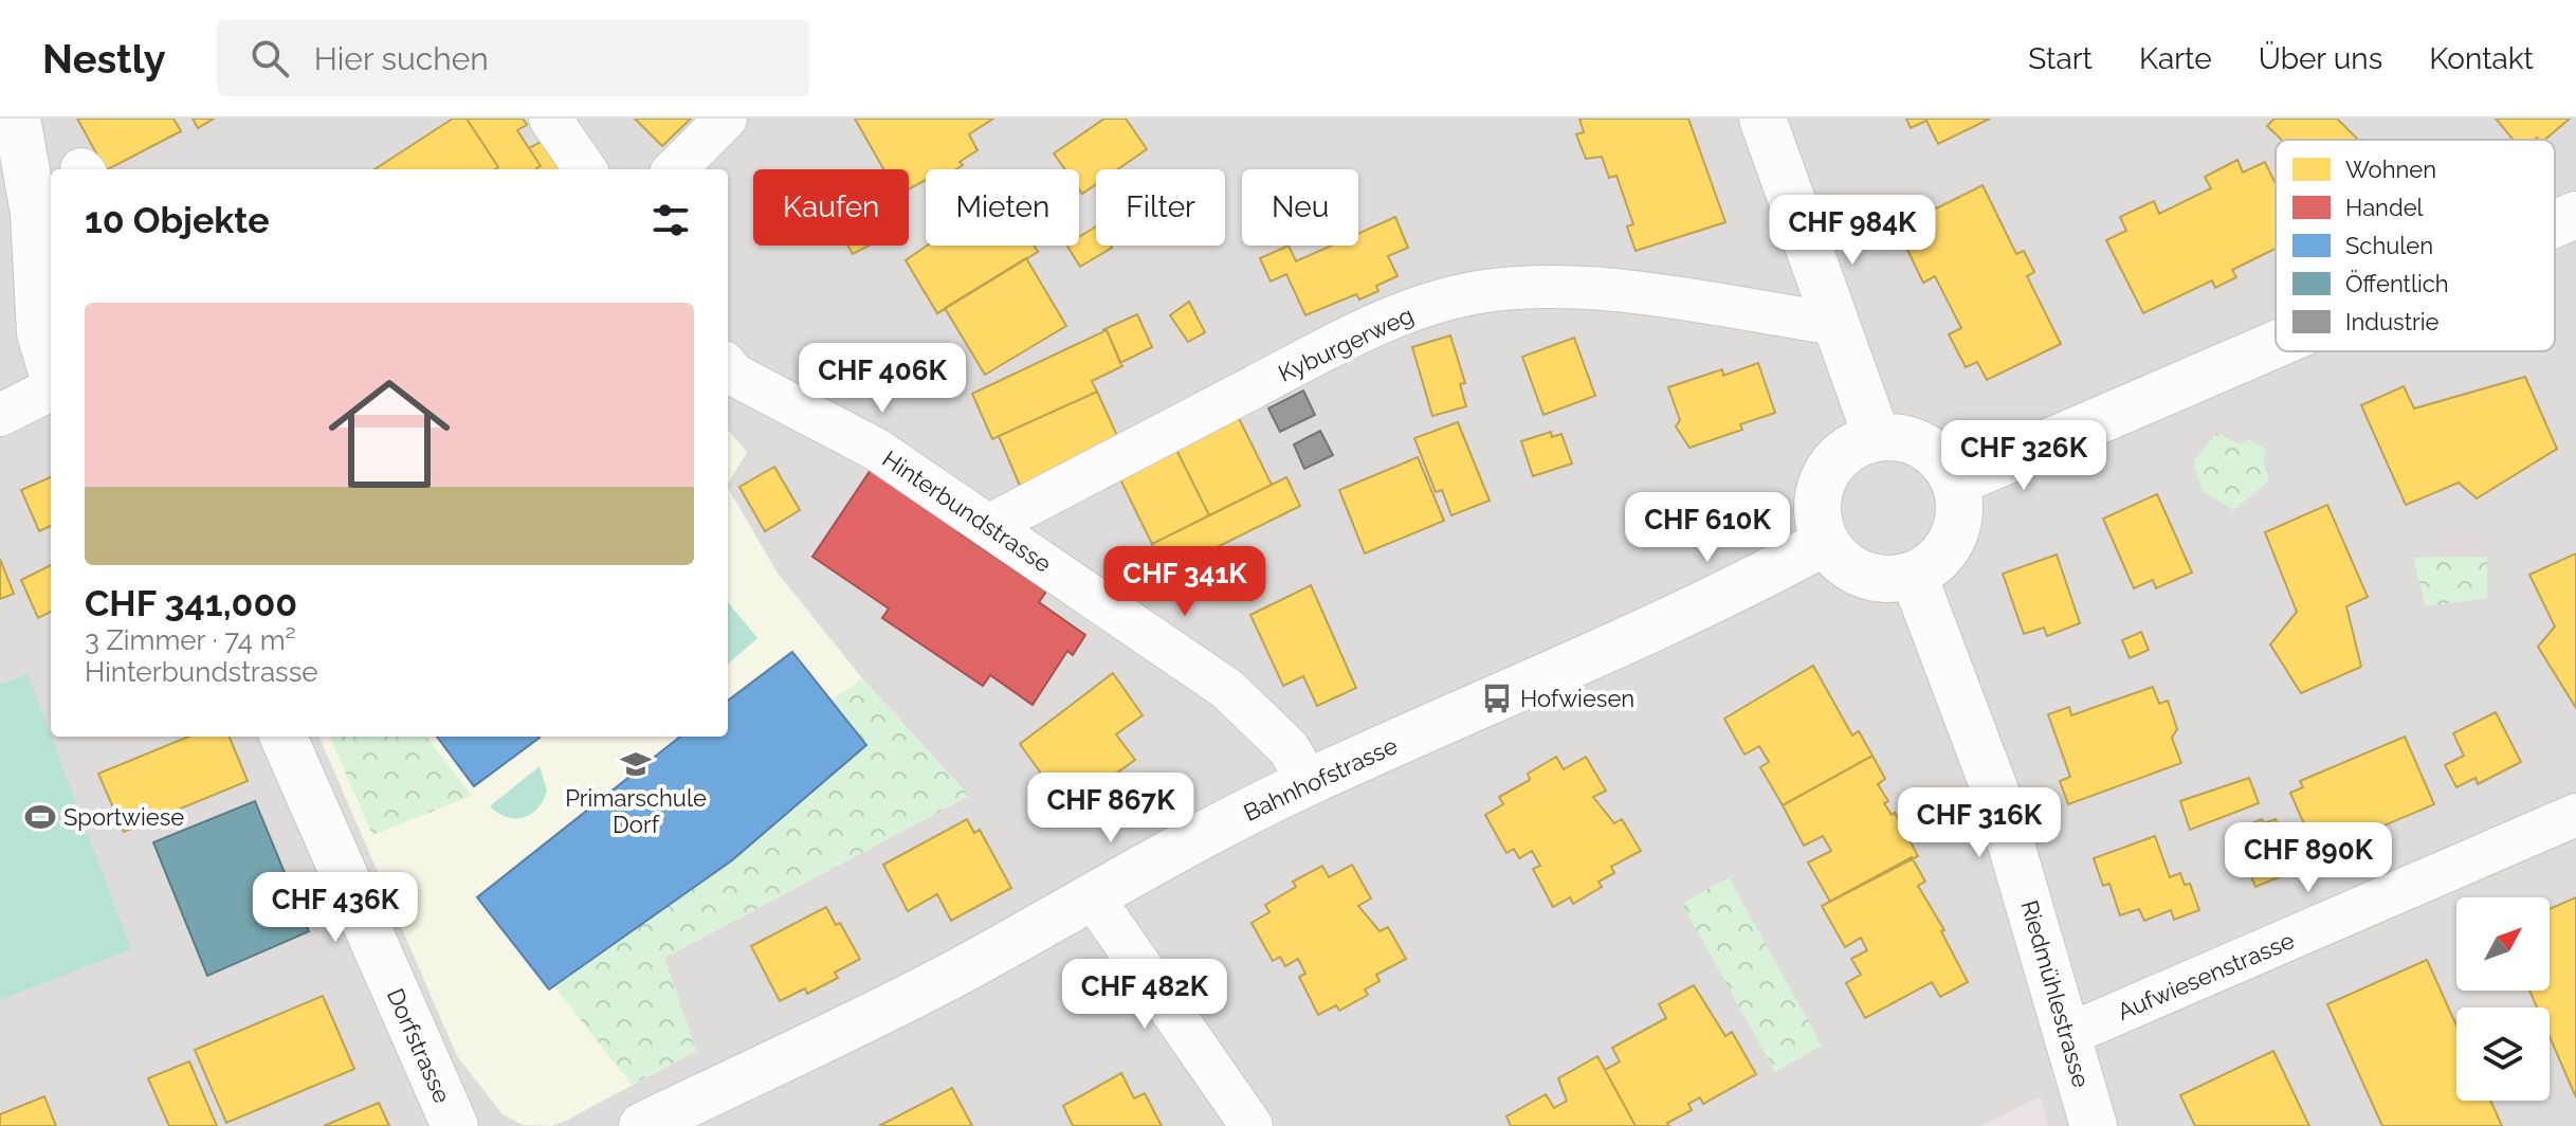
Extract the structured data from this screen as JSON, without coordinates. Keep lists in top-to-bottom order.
{
  "streets": {
    "street": [
      "Kyburgerweg",
      "Hinterbundstrasse",
      "Bahnhofstrasse",
      "Aufwiesenstrasse",
      "Riedmühlestrasse",
      "Dorfstrasse"
    ]
  },
  "crossings": [
    ["Kyburgerweg", "Hinterbundstrasse"],
    ["Hinterbundstrasse", "Bahnhofstrasse"],
    ["Bahnhofstrasse", "Riedmühlestrasse"],
    ["Aufwiesenstrasse", "Riedmühlestrasse"]
  ],
  "places": {
    "bus stop": ["Hofwiesen"],
    "school or university": ["Primarschule Dorf"],
    "sports": ["Sportwiese"]
  },
  "legend": [
    "Wohnen",
    "Handel",
    "Schulen",
    "Öffentlich",
    "Industrie"
  ],
  "north": "top right",
  "page": {
    "header": "Nestly",
    "search": "Hier suchen",
    "nav": [
      "Start",
      "Karte",
      "Über uns",
      "Kontakt"
    ],
    "chip": [
      "Kaufen",
      "Mieten",
      "Filter",
      "Neu"
    ],
    "heading": "10 Objekte",
    "price": [
      "CHF 984K",
      "CHF 406K",
      "CHF 326K",
      "CHF 610K",
      "CHF 341K",
      "CHF 867K",
      "CHF 316K",
      "CHF 890K",
      "CHF 436K",
      "CHF 482K"
    ],
    "list": [
      {
        "name": "CHF 341,000",
        "note": "3 Zimmer · 74 m² · Hinterbundstrasse"
      }
    ]
  }
}
